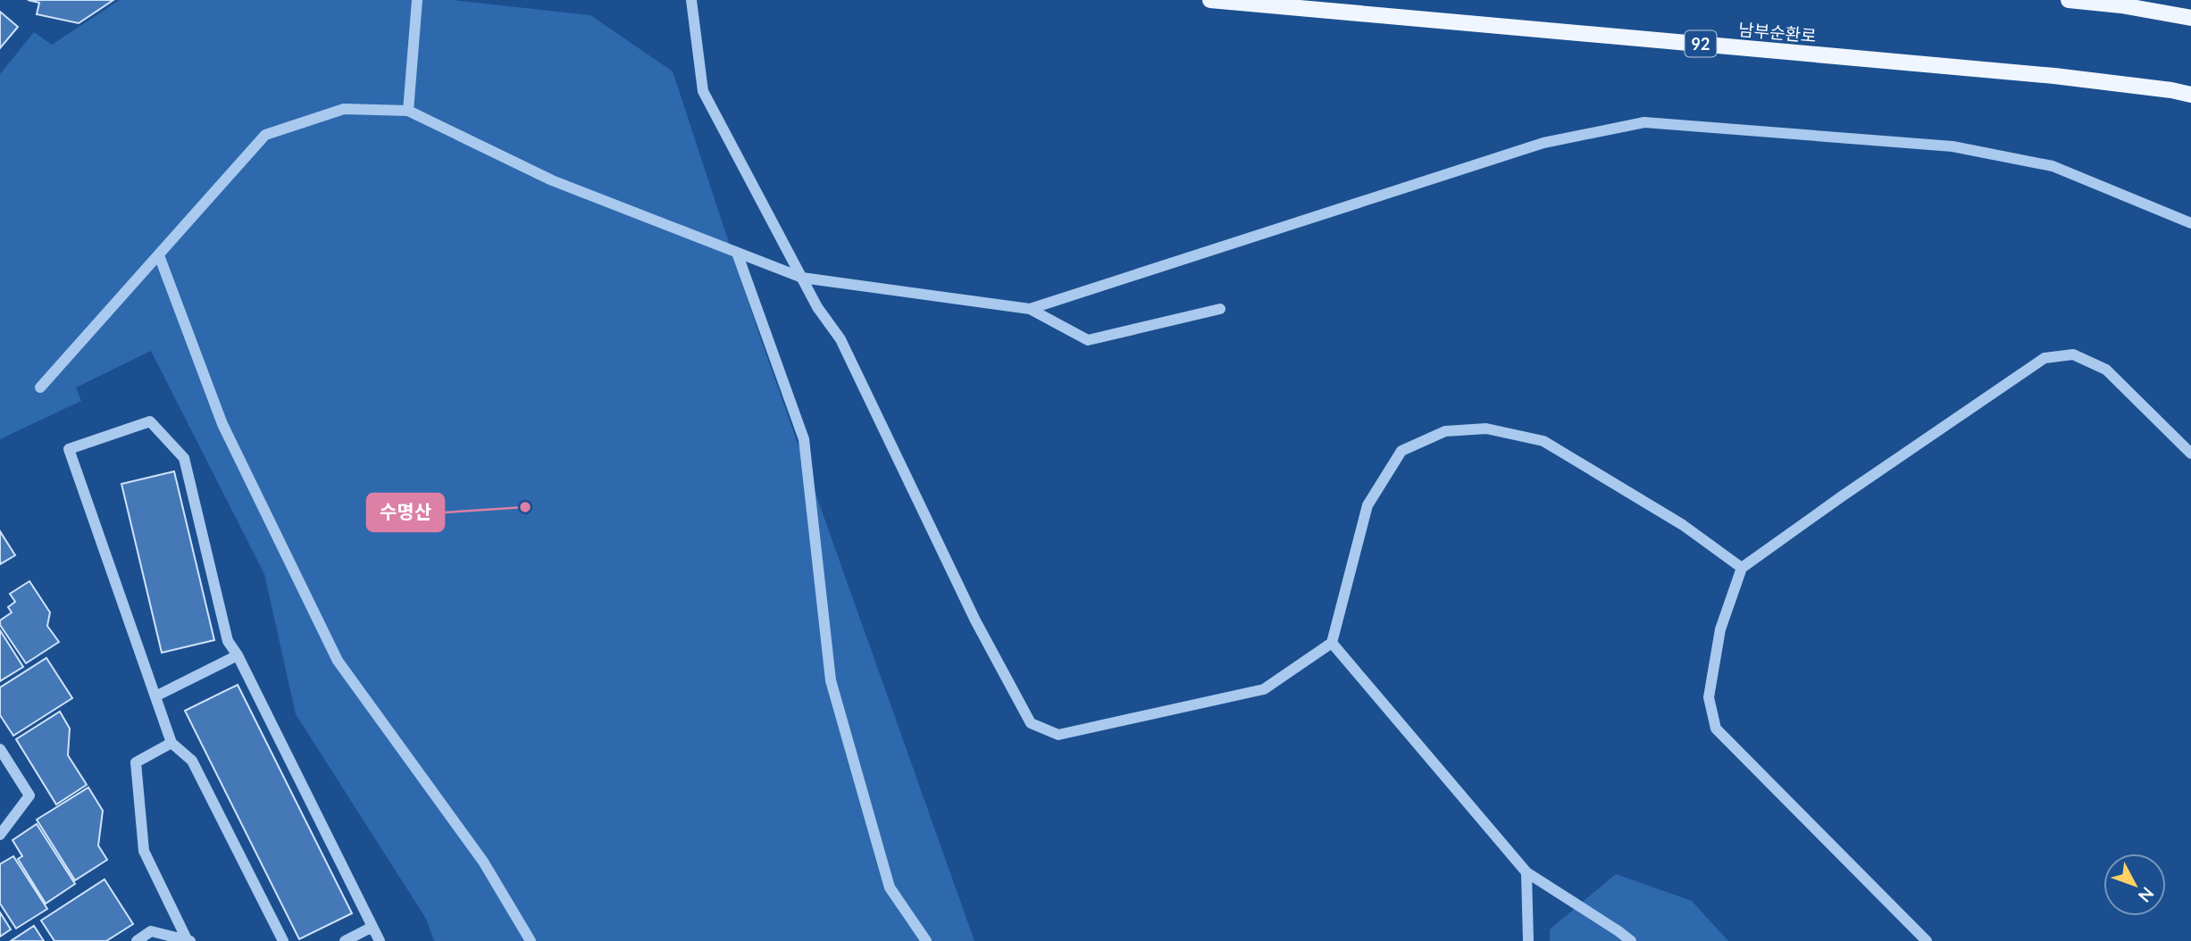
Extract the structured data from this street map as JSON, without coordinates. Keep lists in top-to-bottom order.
{
  "streets": {
    "main road": ["남부순환로", "92"]
  },
  "places": ["수명산"],
  "north": "bottom right"
}
